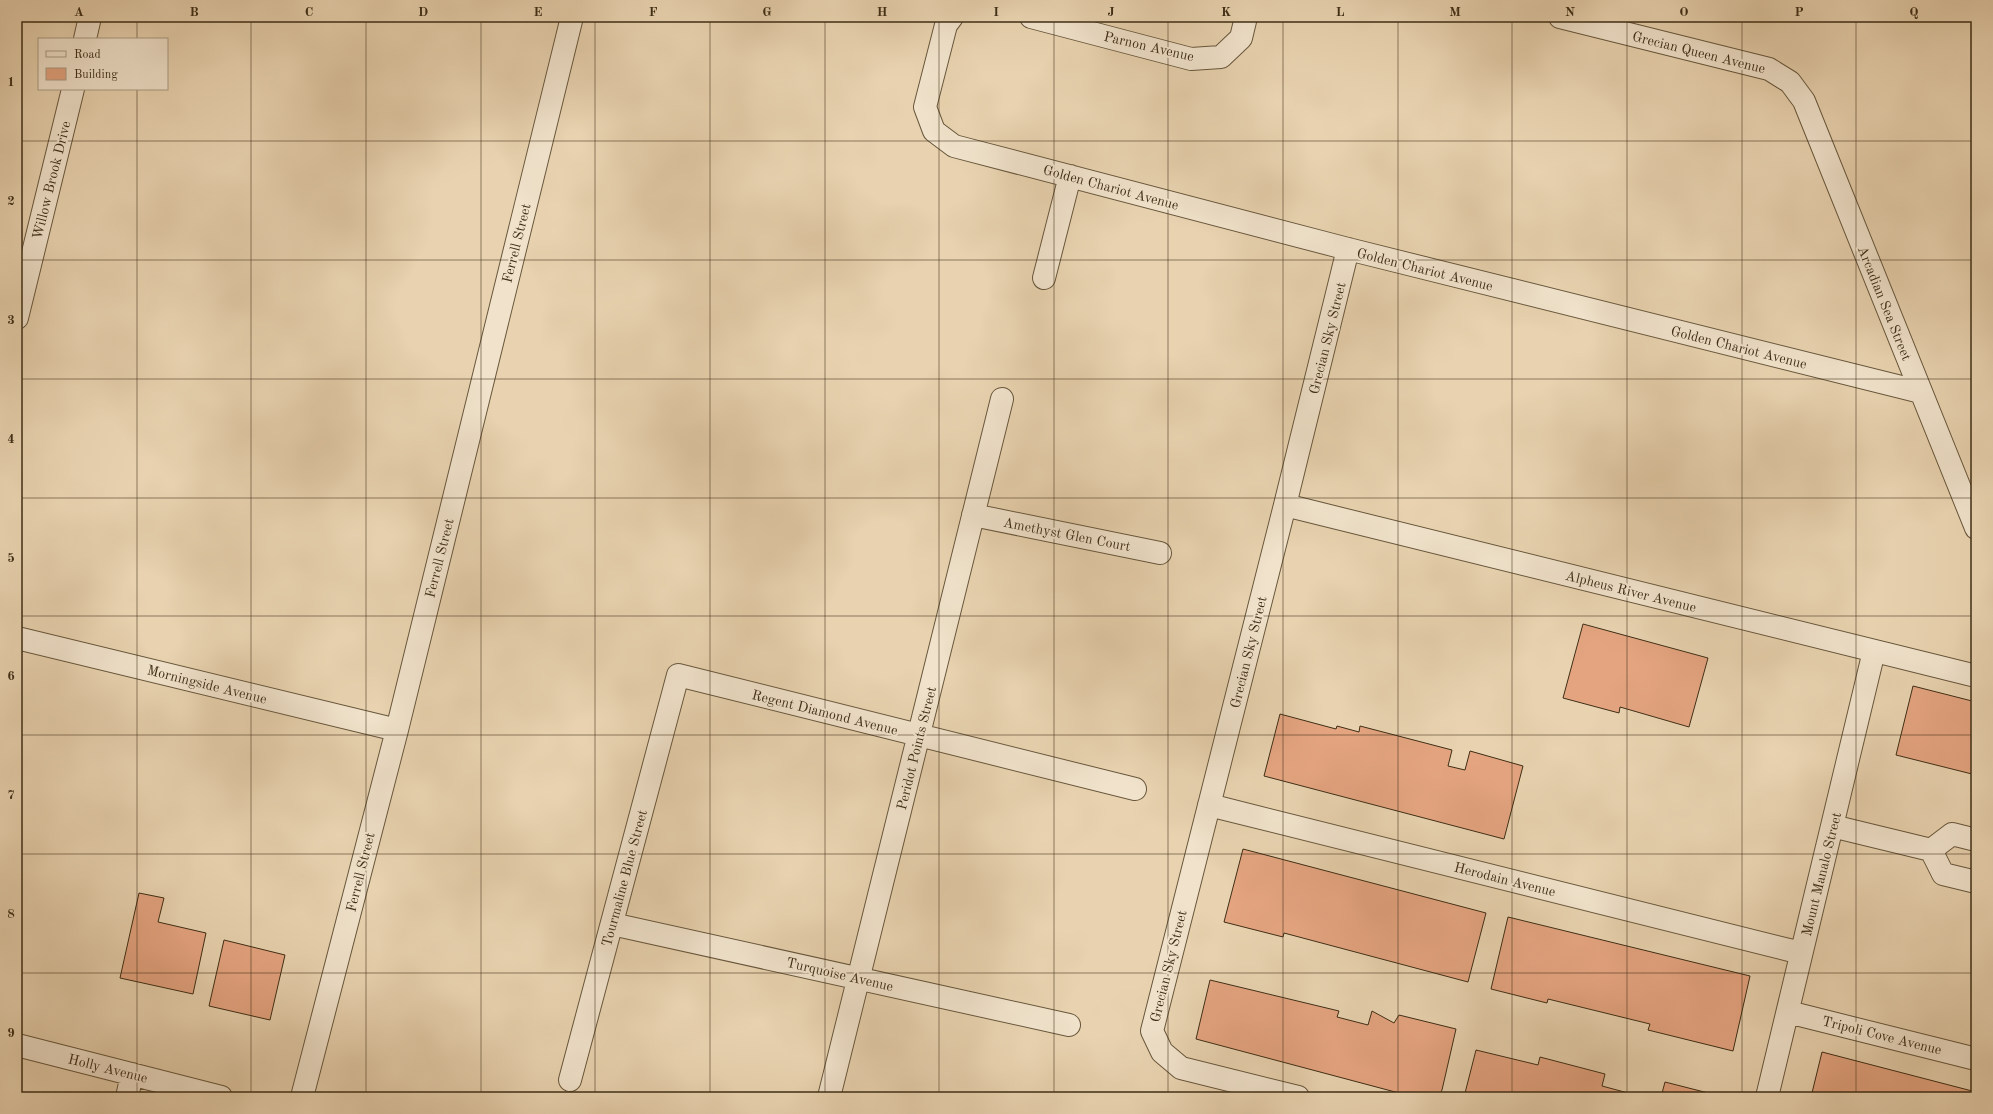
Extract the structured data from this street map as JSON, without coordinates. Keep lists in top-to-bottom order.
{
  "streets": {
    "street": [
      "Parnon Avenue",
      "Grecian Queen Avenue",
      "Willow Brook Drive",
      "Golden Chariot Avenue",
      "Ferrell Street",
      "Arcadian Sea Street",
      "Grecian Sky Street",
      "Amethyst Glen Court",
      "Alpheus River Avenue",
      "Morningside Avenue",
      "Regent Diamond Avenue",
      "Peridot Points Street",
      "Mount Manalo Street",
      "Tourmaline Blue Street",
      "Herodain Avenue",
      "Turquoise Avenue",
      "Tripoli Cove Avenue",
      "Holly Avenue"
    ]
  },
  "crossings": [
    ["Grecian Queen Avenue", "Arcadian Sea Street"],
    ["Golden Chariot Avenue", "Arcadian Sea Street"],
    ["Golden Chariot Avenue", "Grecian Sky Street"],
    ["Ferrell Street", "Morningside Avenue"],
    ["Grecian Sky Street", "Alpheus River Avenue"],
    ["Grecian Sky Street", "Herodain Avenue"],
    ["Amethyst Glen Court", "Peridot Points Street"],
    ["Alpheus River Avenue", "Mount Manalo Street"],
    ["Regent Diamond Avenue", "Peridot Points Street"],
    ["Regent Diamond Avenue", "Tourmaline Blue Street"],
    ["Peridot Points Street", "Turquoise Avenue"],
    ["Mount Manalo Street", "Herodain Avenue"],
    ["Mount Manalo Street", "Tripoli Cove Avenue"],
    ["Tourmaline Blue Street", "Turquoise Avenue"]
  ],
  "legend": ["Road", "Building"],
  "grid": {
    "columns": [
      "A",
      "B",
      "C",
      "D",
      "E",
      "F",
      "G",
      "H",
      "I",
      "J",
      "K",
      "L",
      "M",
      "N",
      "O",
      "P",
      "Q"
    ],
    "rows": [
      "1",
      "2",
      "3",
      "4",
      "5",
      "6",
      "7",
      "8",
      "9"
    ]
  }
}
